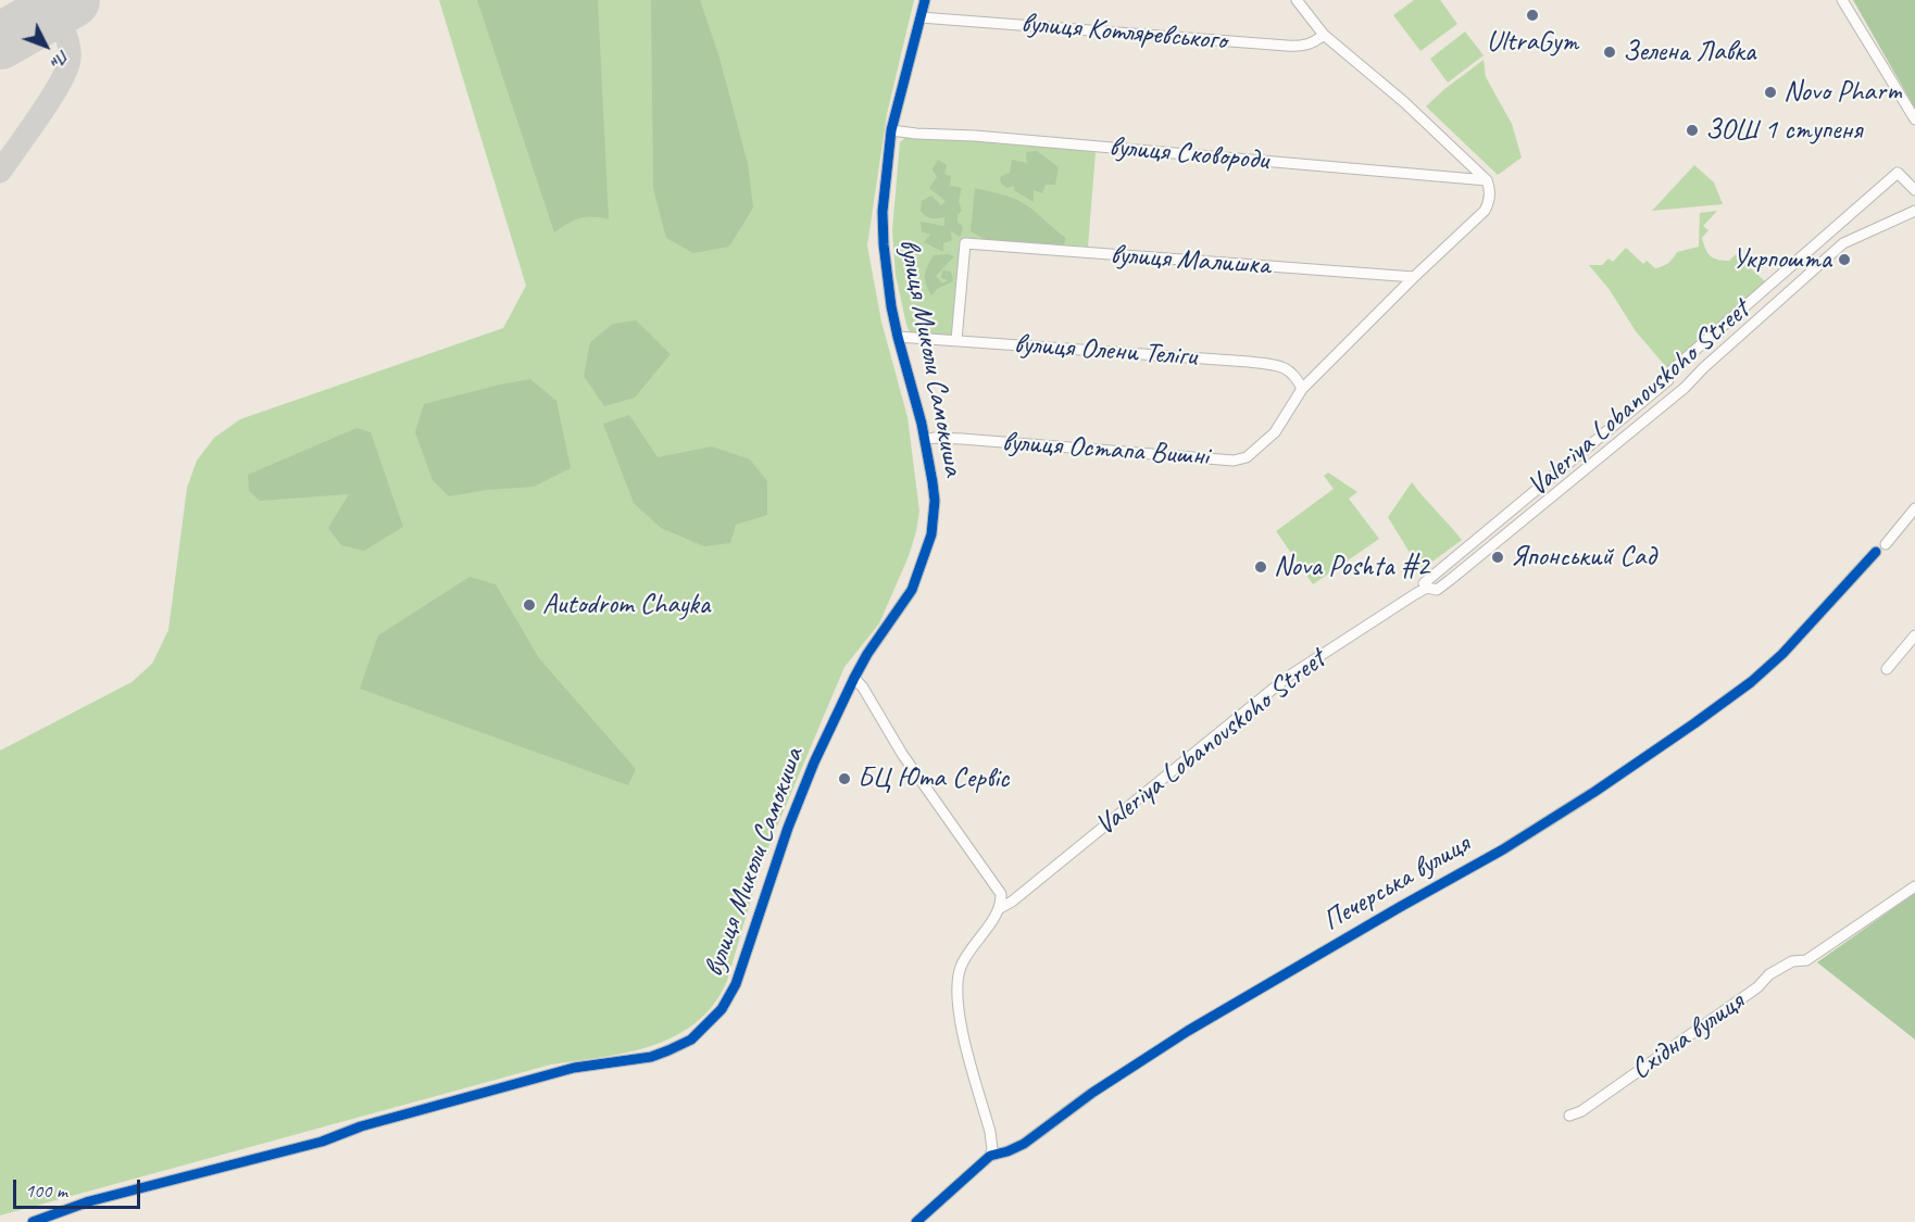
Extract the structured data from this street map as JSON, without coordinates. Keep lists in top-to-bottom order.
{
  "streets": {
    "street": [
      "вулиця Котляревського",
      "вулиця Сковороди",
      "вулиця Малишка",
      "вулиця Олени Теліги",
      "вулиця Миколи Самокиша",
      "Valeriya Lobanovskoho Street",
      "вулиця Остапа Вишні",
      "Печерська вулиця",
      "Східна вулиця"
    ]
  },
  "crossings": [
    ["вулиця Котляревського", "вулиця Миколи Самокиша"],
    ["вулиця Сковороди", "вулиця Миколи Самокиша"],
    ["вулиця Малишка", "вулиця Олени Теліги"],
    ["вулиця Олени Теліги", "вулиця Миколи Самокиша"],
    ["вулиця Олени Теліги", "вулиця Остапа Вишні"],
    ["вулиця Миколи Самокиша", "вулиця Остапа Вишні"],
    ["Valeriya Lobanovskoho Street", "Печерська вулиця"]
  ],
  "places": [
    "UltraGym",
    "Зелена Лавка",
    "Novo Pharm",
    "ЗОШ 1 ступеня",
    "Укрпошта",
    "Японський Сад",
    "Nova Poshta #2",
    "Autodrom Chayka",
    "БЦ Юта Сервіс"
  ],
  "scale_bar": "100 m",
  "north": "bottom right"
}
